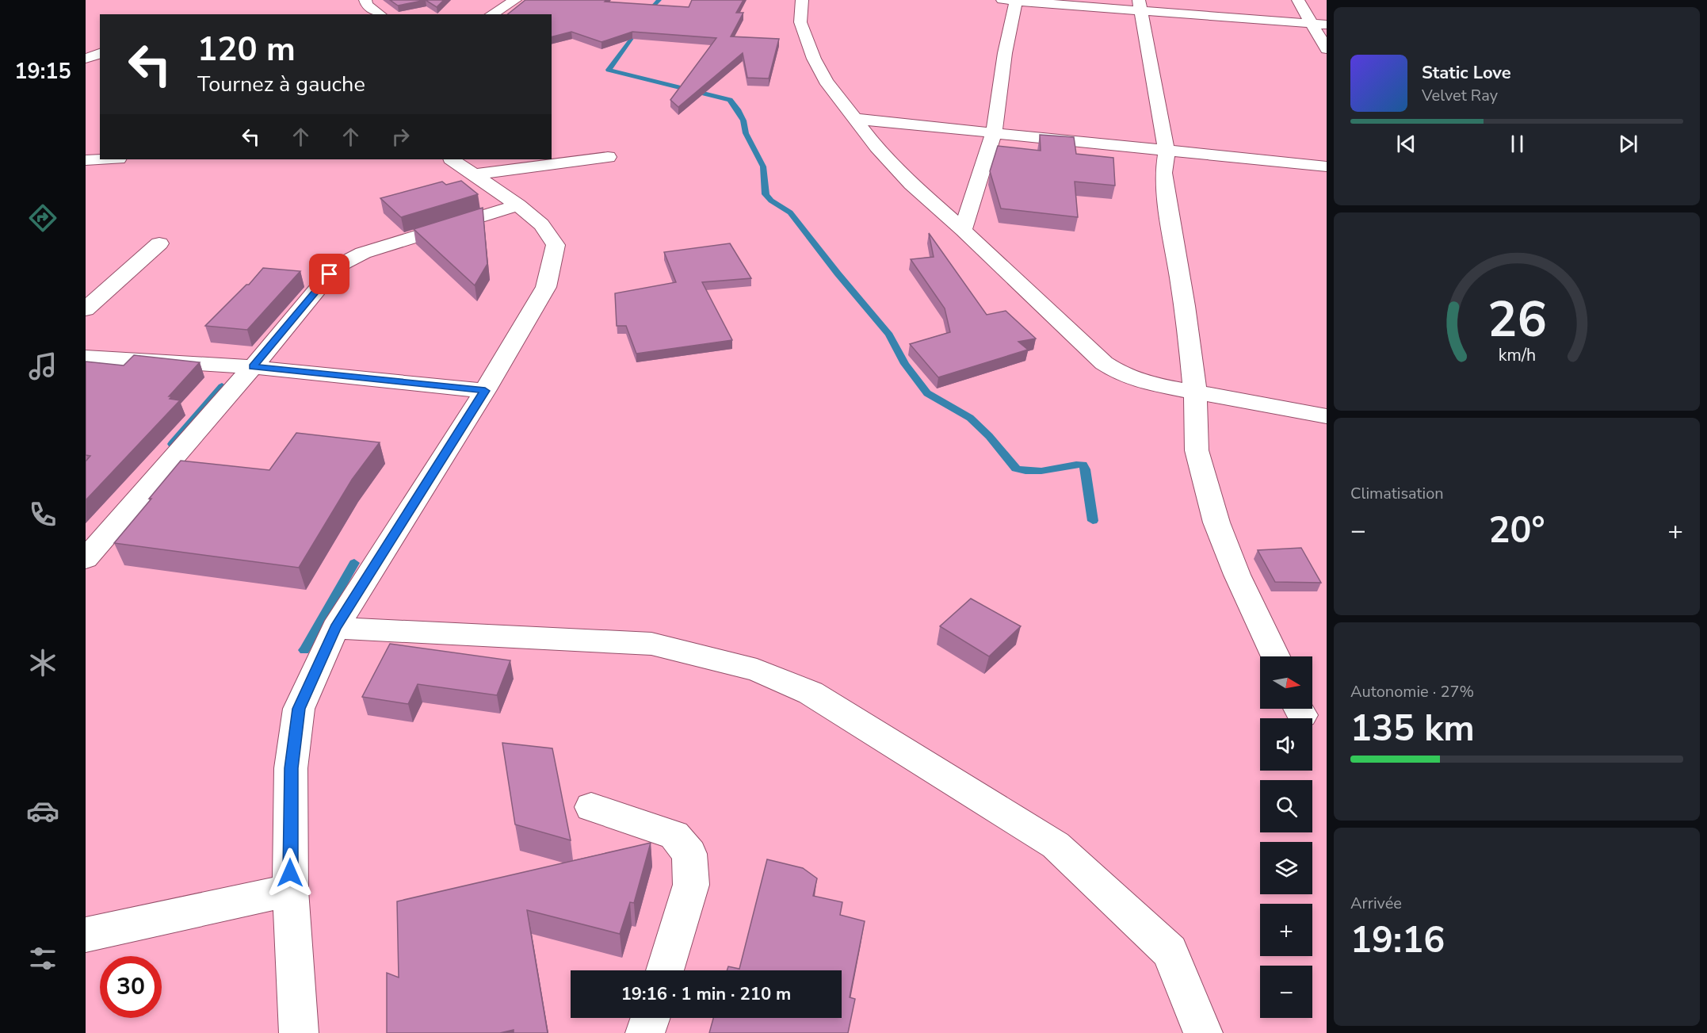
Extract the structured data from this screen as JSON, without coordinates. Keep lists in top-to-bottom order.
{
  "north": "right",
  "page": {
    "tabs": "19:15",
    "turn": ["120 m", "Tournez à gauche"],
    "song": ["Static Love", "Velvet Ray"],
    "tile": [
      "Climatisation",
      ["Autonomie · 27%", "135 km"],
      ["Arrivée", "19:16"]
    ],
    "heat": ["−", "20°", "+"],
    "map_buttons": ["+", "−"],
    "limit": "30",
    "trip": "19:16 · 1 min · 210 m",
    "gauge": ["26", "km/h"]
  }
}
